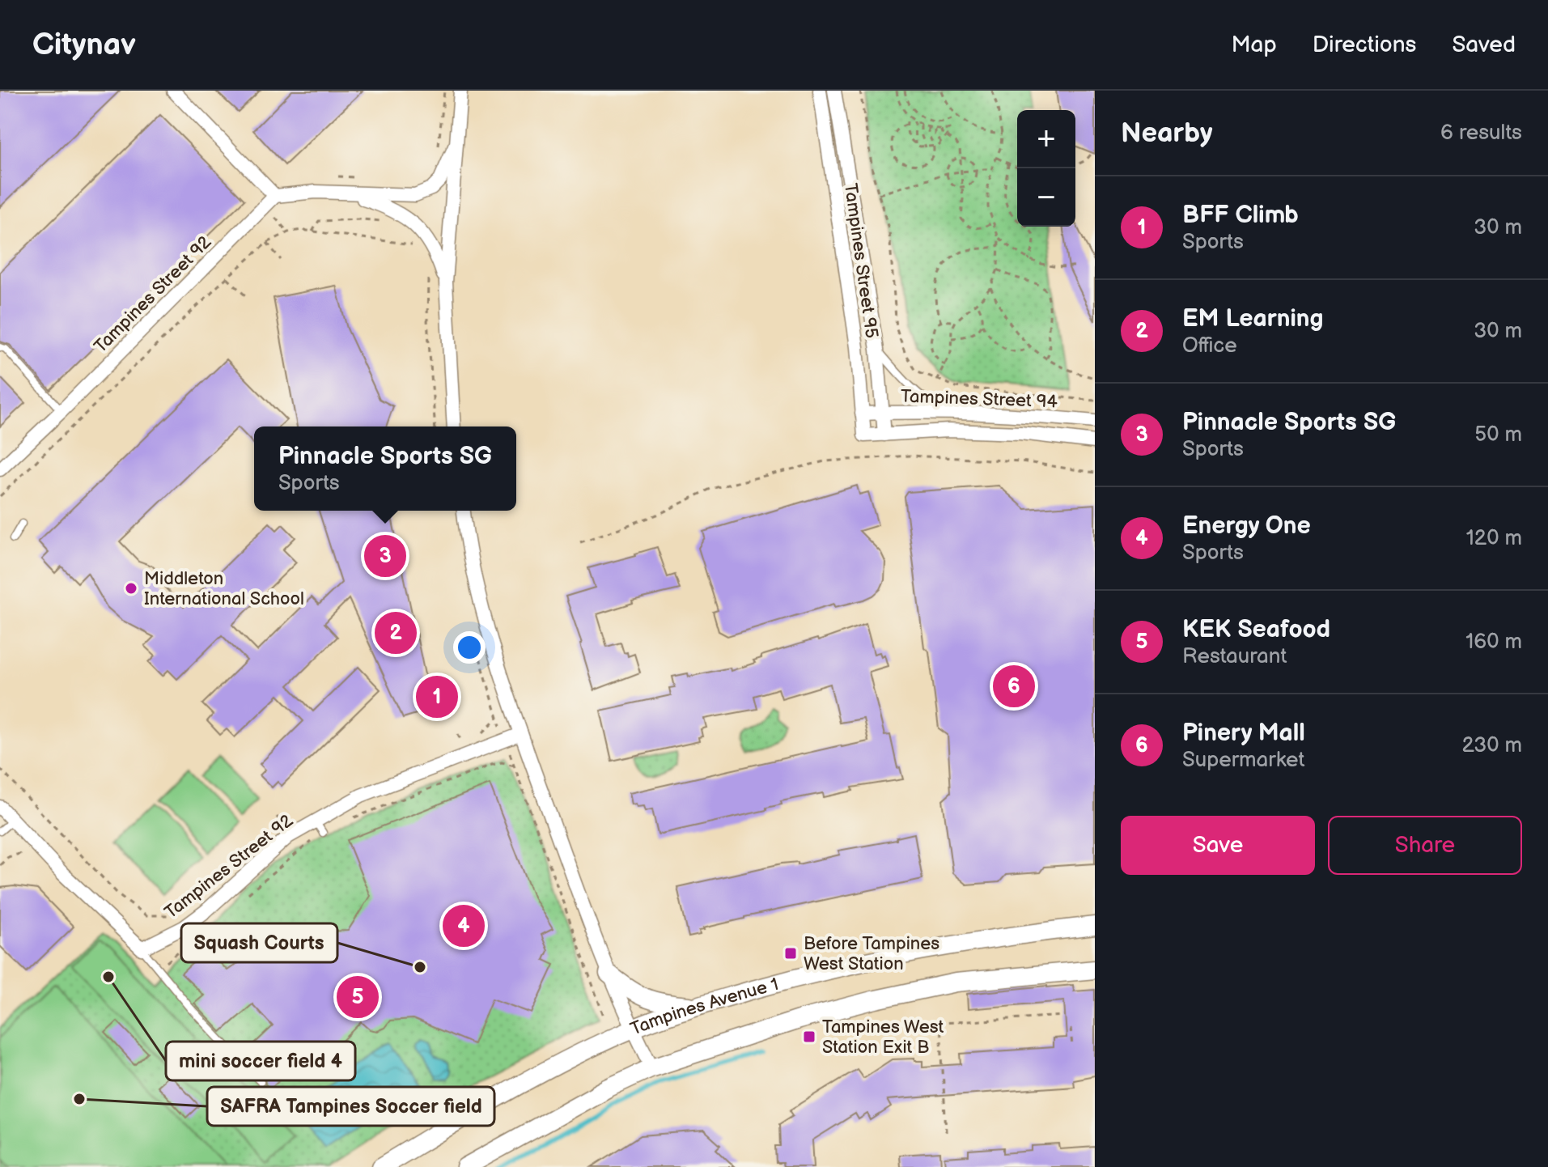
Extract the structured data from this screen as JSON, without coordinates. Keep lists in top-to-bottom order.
{
  "streets": {
    "main road": ["Tampines Avenue 1"],
    "street": ["Tampines Street 95", "Tampines Street 92", "Tampines Street 94"]
  },
  "crossings": [
    ["Tampines Street 95", "Tampines Street 94"]
  ],
  "places": {
    "other": [
      "Middleton International School",
      "Squash Courts",
      "mini soccer field 4",
      "SAFRA Tampines Soccer field"
    ],
    "transit": ["Before Tampines West Station", "Tampines West Station Exit B"]
  },
  "page": {
    "header": "Citynav",
    "nav": ["Map", "Directions", "Saved"],
    "heading": ["Nearby", "6 results"],
    "map_buttons": ["+", "−"],
    "list": [
      {
        "mark": "1",
        "name": "BFF Climb",
        "note": "Sports",
        "value": "30 m"
      },
      {
        "mark": "2",
        "name": "EM Learning",
        "note": "Office",
        "value": "30 m"
      },
      {
        "mark": "3",
        "name": "Pinnacle Sports SG",
        "note": "Sports",
        "value": "50 m"
      },
      {
        "mark": "4",
        "name": "Energy One",
        "note": "Sports",
        "value": "120 m"
      },
      {
        "mark": "5",
        "name": "KEK Seafood",
        "note": "Restaurant",
        "value": "160 m"
      },
      {
        "mark": "6",
        "name": "Pinery Mall",
        "note": "Supermarket",
        "value": "230 m"
      }
    ],
    "popup": ["Pinnacle Sports SG", "Sports"],
    "pins": [
      "3",
      "2",
      "6",
      "1",
      "4",
      "5"
    ],
    "buttons": ["Save", "Share"]
  }
}
